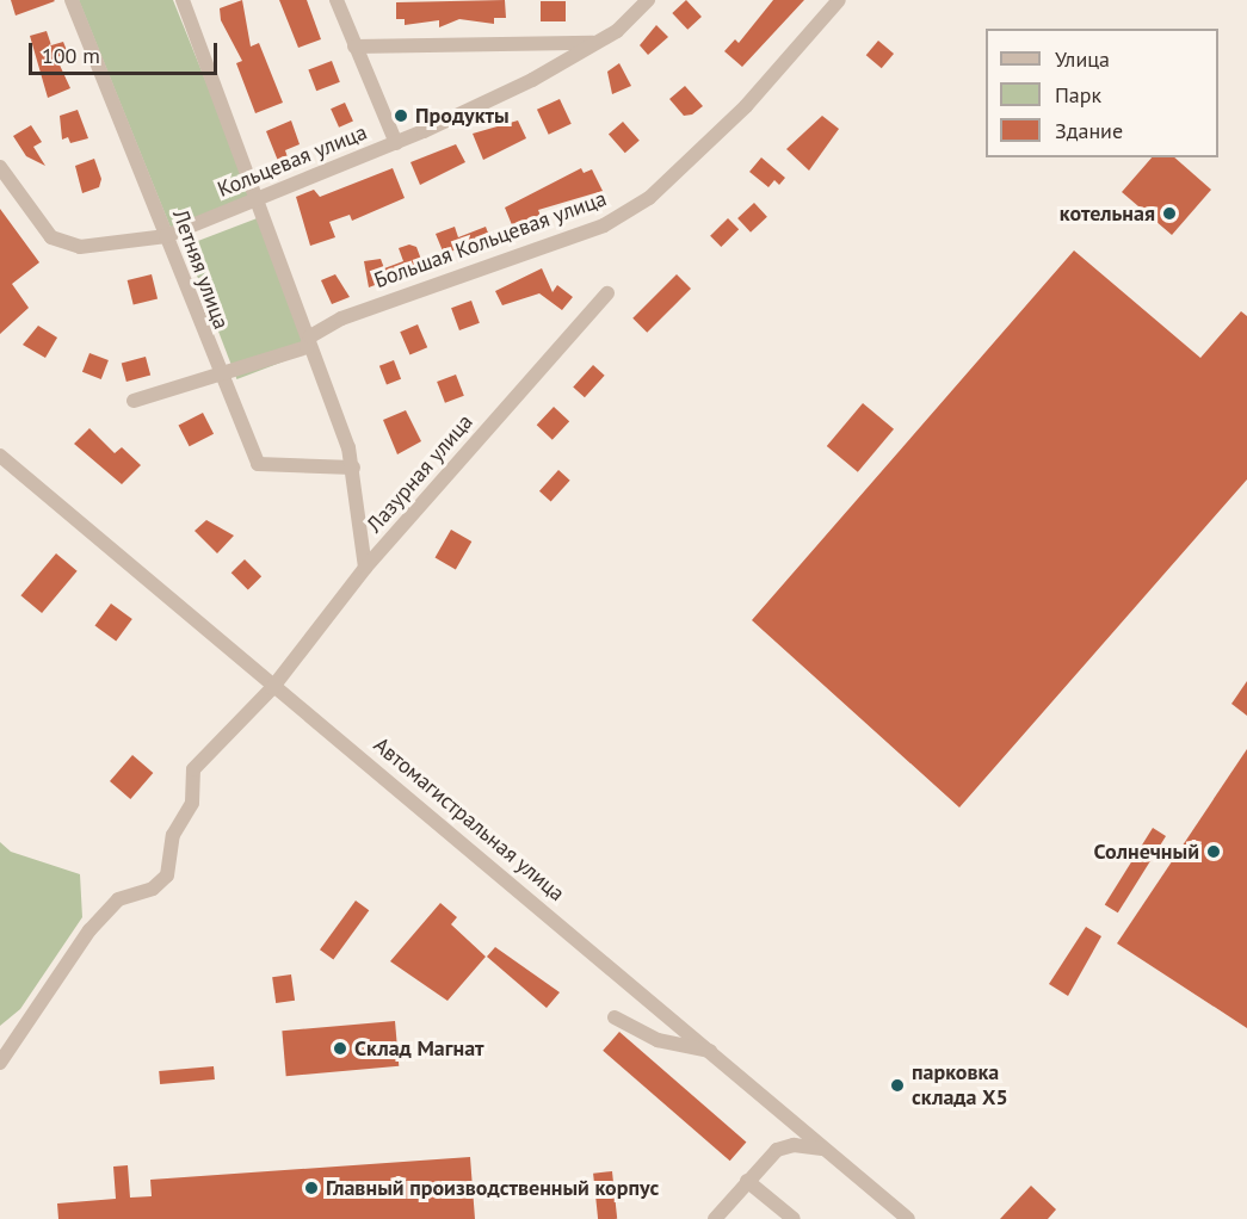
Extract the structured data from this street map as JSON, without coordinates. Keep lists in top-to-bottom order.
{
  "streets": {
    "street": [
      "Кольцевая улица",
      "Большая Кольцевая улица",
      "Летняя улица",
      "Лазурная улица",
      "Автомагистральная улица"
    ]
  },
  "crossings": [
    ["Кольцевая улица", "Летняя улица"],
    ["Большая Кольцевая улица", "Летняя улица"],
    ["Лазурная улица", "Автомагистральная улица"]
  ],
  "places": [
    "Продукты",
    "котельная",
    "Солнечный",
    "Склад Магнат",
    "парковка склада X5",
    "Главный производственный корпус"
  ],
  "legend": ["Улица", "Парк", "Здание"],
  "scale_bar": "100 m"
}
